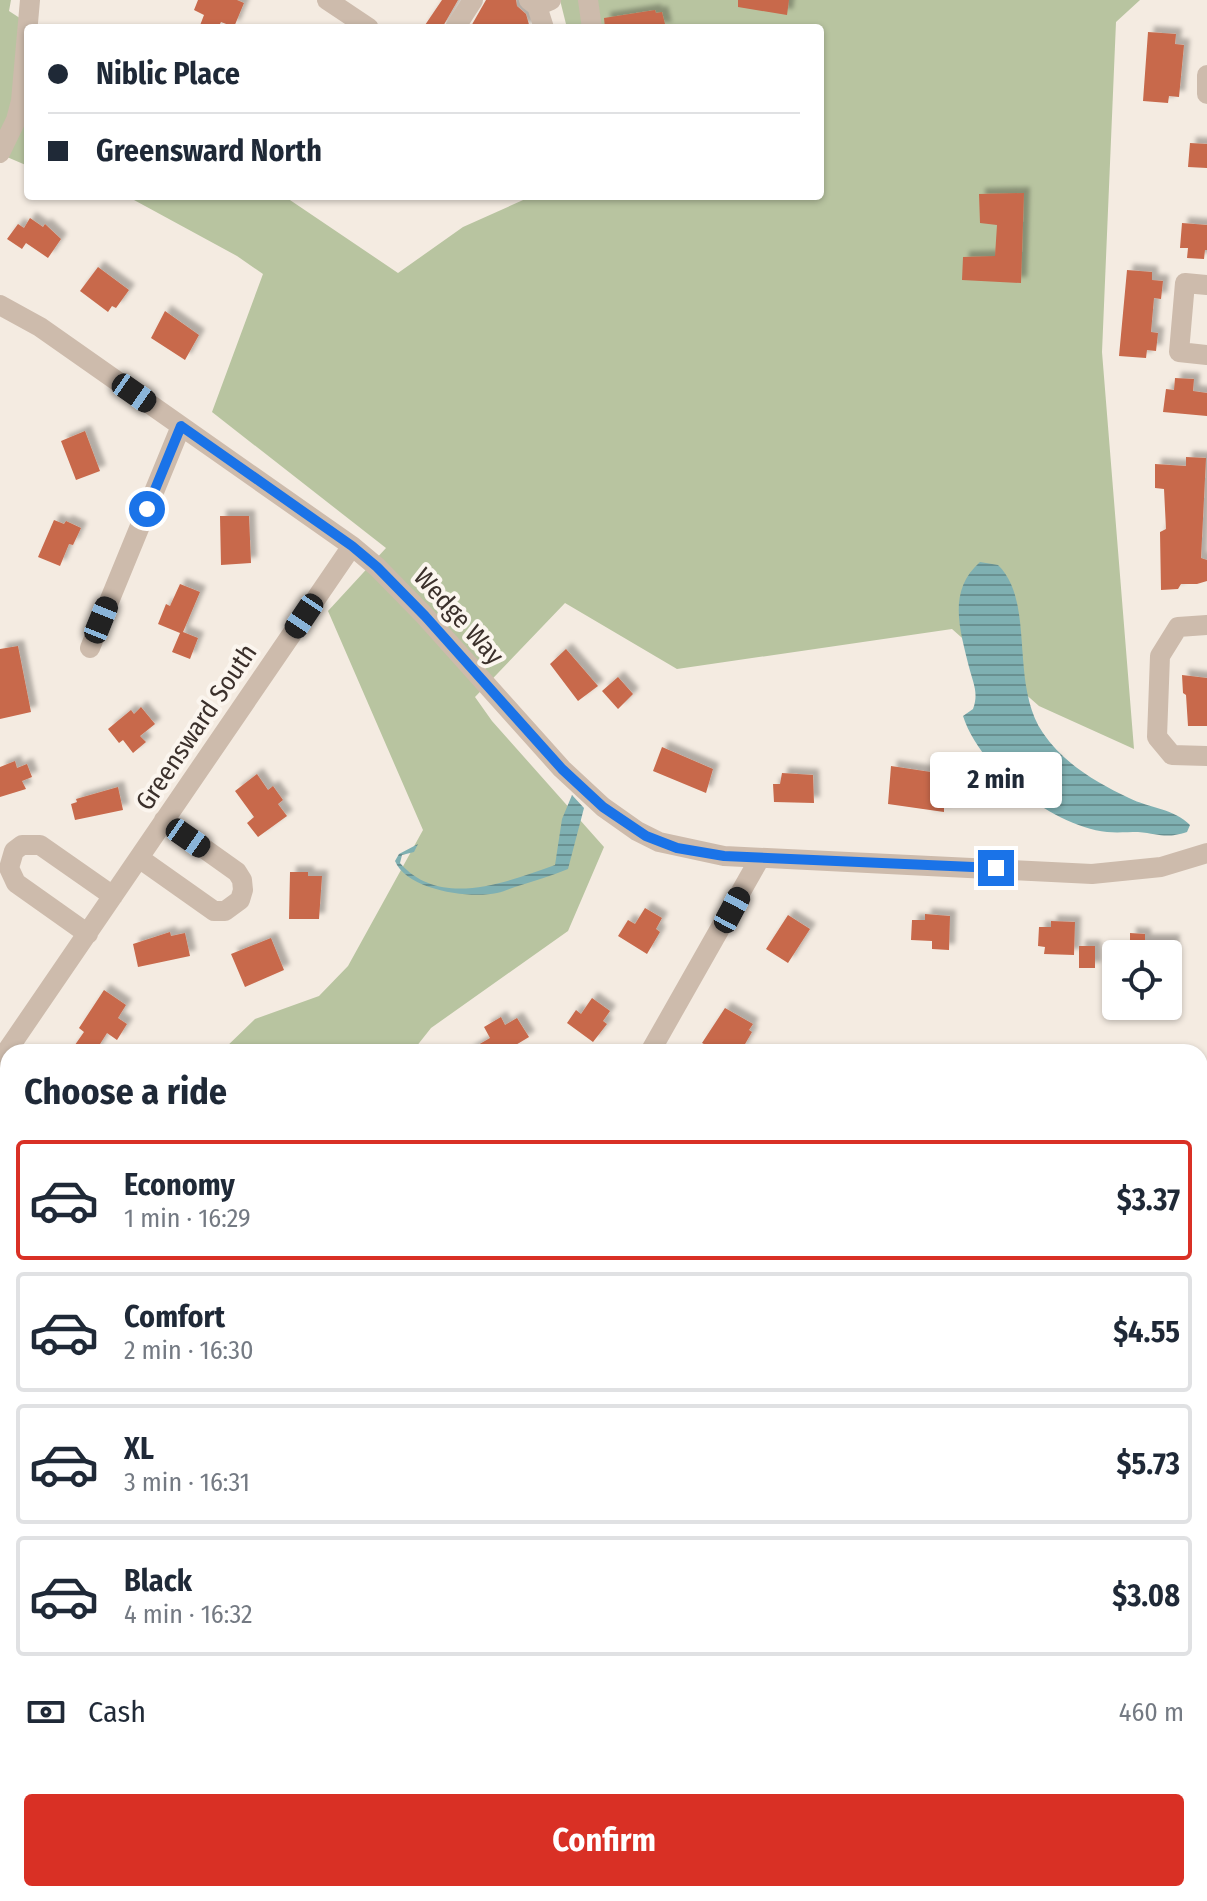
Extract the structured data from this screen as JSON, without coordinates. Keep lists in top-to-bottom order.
{
  "streets": {
    "street": ["Wedge Way", "Greensward South"]
  },
  "crossings": [
    ["Wedge Way", "Greensward South"]
  ],
  "page": {
    "banner": ["Niblic Place", "Greensward North"],
    "bubble": "2 min",
    "heading": "Choose a ride",
    "list": [
      {
        "name": "Economy",
        "note": "1 min · 16:29",
        "value": "$3.37"
      },
      {
        "name": "Comfort",
        "note": "2 min · 16:30",
        "value": "$4.55"
      },
      {
        "name": "XL",
        "note": "3 min · 16:31",
        "value": "$5.73"
      },
      {
        "name": "Black",
        "note": "4 min · 16:32",
        "value": "$3.08"
      }
    ],
    "pay": ["Cash", "460 m"],
    "buttons": "Confirm"
  }
}
